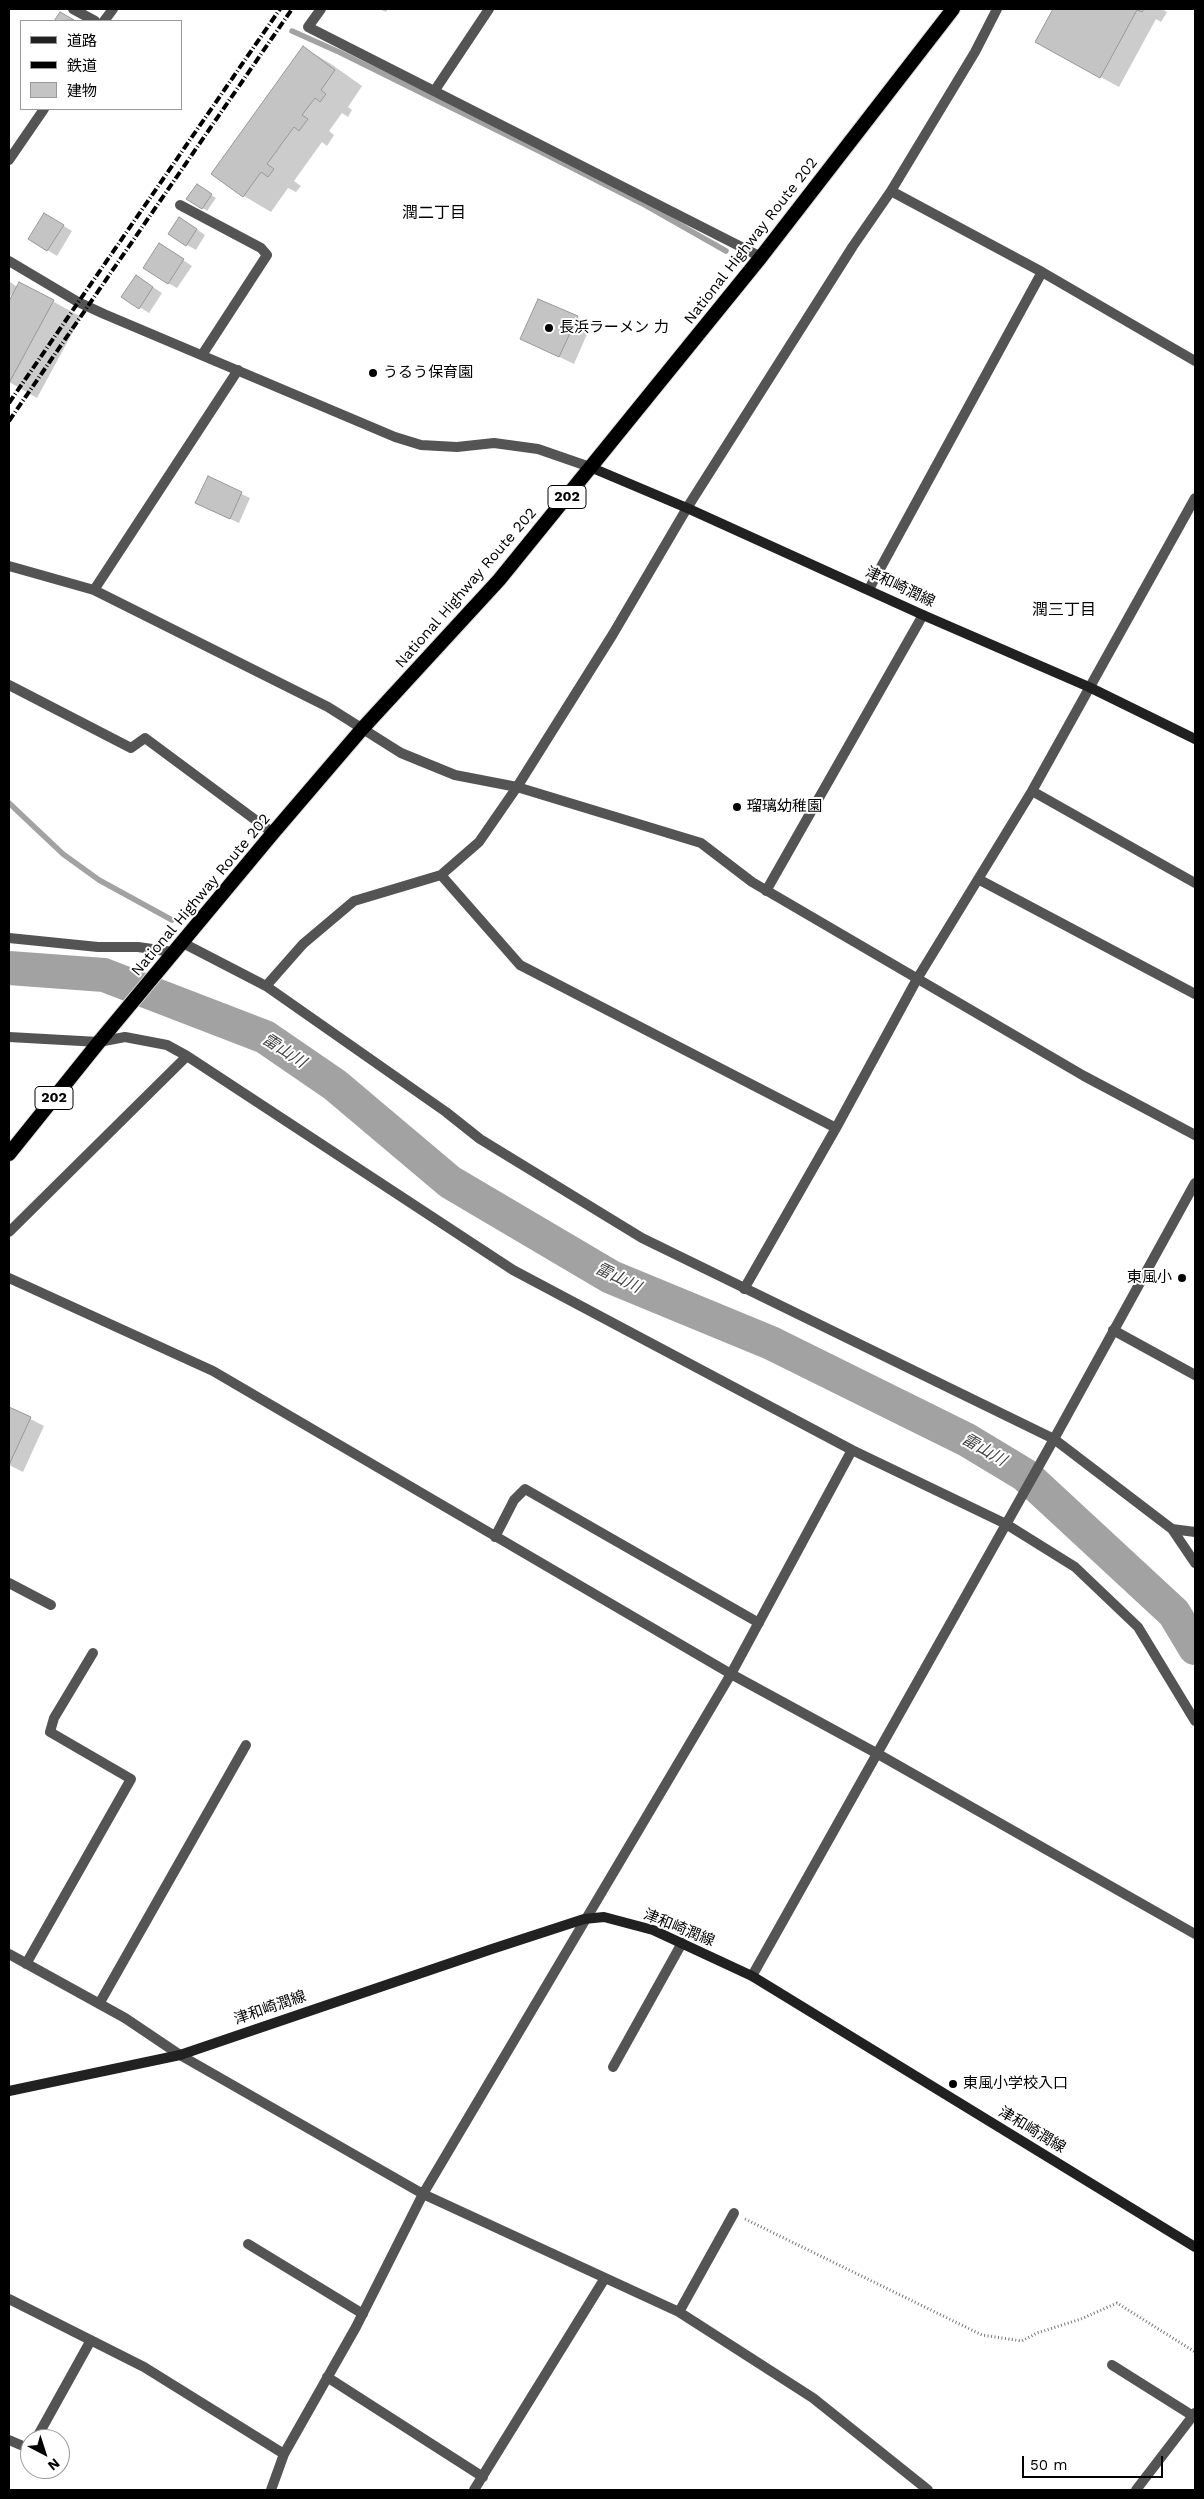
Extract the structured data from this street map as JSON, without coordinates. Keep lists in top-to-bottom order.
{
  "streets": {
    "highway": ["National Highway Route 202", "202"],
    "main road": ["津和崎潤線"]
  },
  "crossings": [
    ["National Highway Route 202", "津和崎潤線"]
  ],
  "districts": ["潤二丁目", "潤三丁目"],
  "water": ["雷山川"],
  "places": [
    "長浜ラーメン 力",
    "うるう保育園",
    "瑠璃幼稚園",
    "東風小",
    "東風小学校入口"
  ],
  "legend": ["道路", "鉄道", "建物"],
  "scale_bar": "50 m",
  "north": "bottom right"
}
